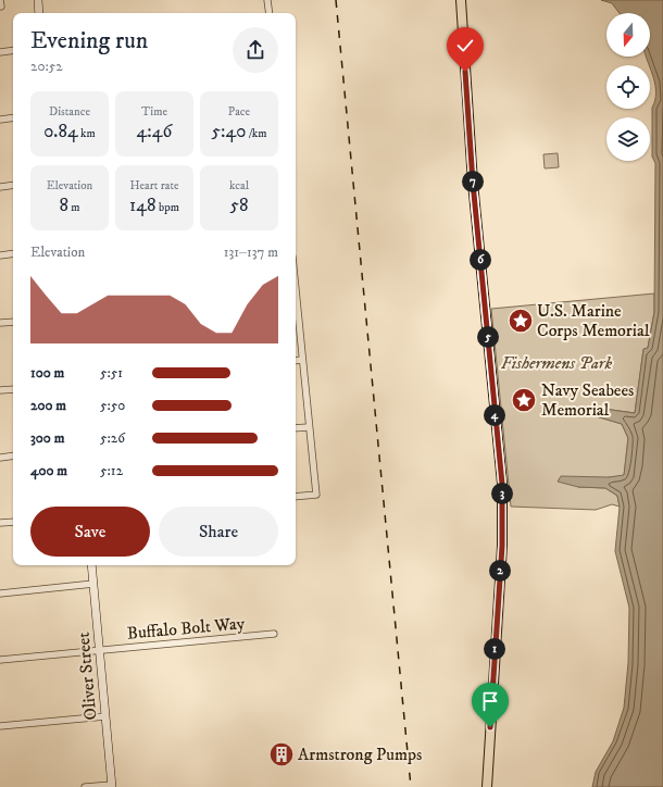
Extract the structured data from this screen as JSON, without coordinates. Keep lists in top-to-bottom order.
{
  "streets": {
    "main road": ["Oliver Street"],
    "street": ["Buffalo Bolt Way"]
  },
  "crossings": [
    ["Buffalo Bolt Way", "Oliver Street"]
  ],
  "parks": ["Fishermens Park"],
  "places": {
    "place": ["U.S. Marine Corps Memorial", "Navy Seabees Memorial"],
    "building": ["Armstrong Pumps"]
  },
  "north": "bottom",
  "page": {
    "heading": ["Evening run", "20:52"],
    "stats": [
      ["Distance", "0.84 km"],
      ["Time", "4:46"],
      ["Pace", "5:40 /km"],
      ["Elevation", "8 m"],
      ["Heart rate", "148 bpm"],
      ["kcal", "58"]
    ],
    "pins": [
      "7",
      "6",
      "5",
      "4",
      "3",
      "2",
      "1"
    ],
    "chart": ["Elevation", "131–137 m"],
    "list": [
      {
        "name": "100 m",
        "note": "5:51"
      },
      {
        "name": "200 m",
        "note": "5:50"
      },
      {
        "name": "300 m",
        "note": "5:26"
      },
      {
        "name": "400 m",
        "note": "5:12"
      }
    ],
    "buttons": ["Save", "Share"]
  }
}
